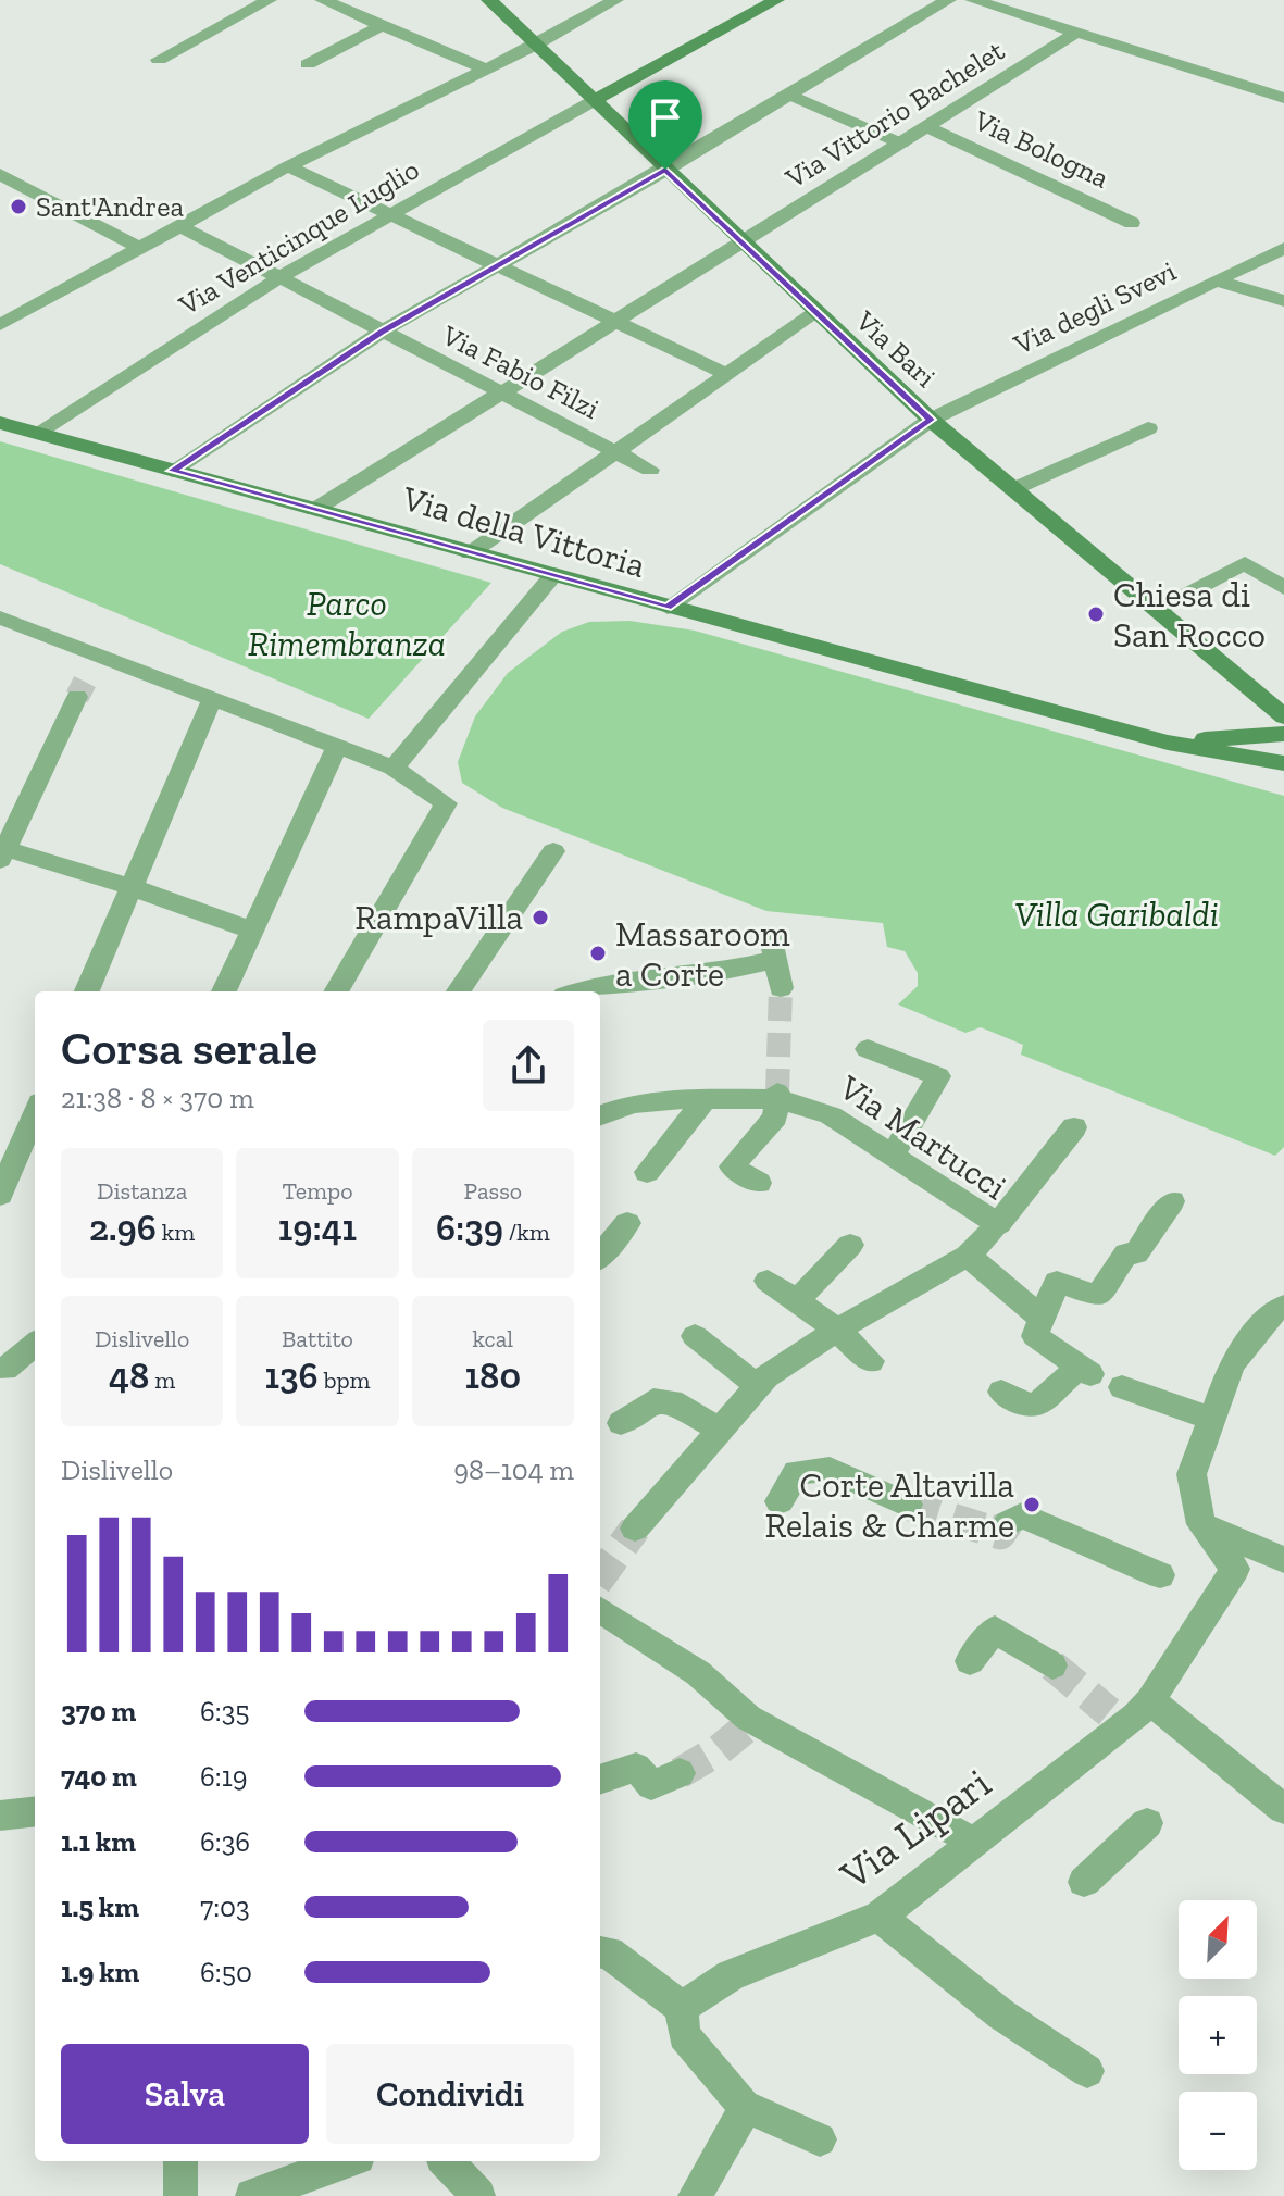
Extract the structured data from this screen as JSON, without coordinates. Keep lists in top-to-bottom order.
{
  "streets": {
    "street": [
      "Via Vittorio Bachelet",
      "Via Bologna",
      "Via Venticinque Luglio",
      "Via degli Svevi",
      "Via Bari",
      "Via Fabio Filzi",
      "Via della Vittoria",
      "Via Martucci",
      "Via Lipari"
    ]
  },
  "crossings": [
    ["Via Vittorio Bachelet", "Via Bologna"],
    ["Via Vittorio Bachelet", "Via Bari"],
    ["Via Vittorio Bachelet", "Via Fabio Filzi"],
    ["Via Vittorio Bachelet", "Via della Vittoria"],
    ["Via Venticinque Luglio", "Via Bari"],
    ["Via Venticinque Luglio", "Via Fabio Filzi"],
    ["Via Venticinque Luglio", "Via della Vittoria"],
    ["Via degli Svevi", "Via Bari"],
    ["Via degli Svevi", "Via della Vittoria"]
  ],
  "parks": ["Parco Rimembranza", "Villa Garibaldi"],
  "places": [
    "Sant'Andrea",
    "Chiesa di San Rocco",
    "RampaVilla",
    "Massaroom a Corte",
    "Corte Altavilla Relais & Charme"
  ],
  "north": "top right",
  "page": {
    "heading": ["Corsa serale", "21:38 · 8 × 370 m"],
    "stats": [
      ["Distanza", "2.96 km"],
      ["Tempo", "19:41"],
      ["Passo", "6:39 /km"],
      ["Dislivello", "48 m"],
      ["Battito", "136 bpm"],
      ["kcal", "180"]
    ],
    "chart": ["Dislivello", "98–104 m"],
    "list": [
      {
        "name": "370 m",
        "note": "6:35"
      },
      {
        "name": "740 m",
        "note": "6:19"
      },
      {
        "name": "1.1 km",
        "note": "6:36"
      },
      {
        "name": "1.5 km",
        "note": "7:03"
      },
      {
        "name": "1.9 km",
        "note": "6:50"
      }
    ],
    "map_buttons": ["+", "−"],
    "buttons": ["Salva", "Condividi"]
  }
}
